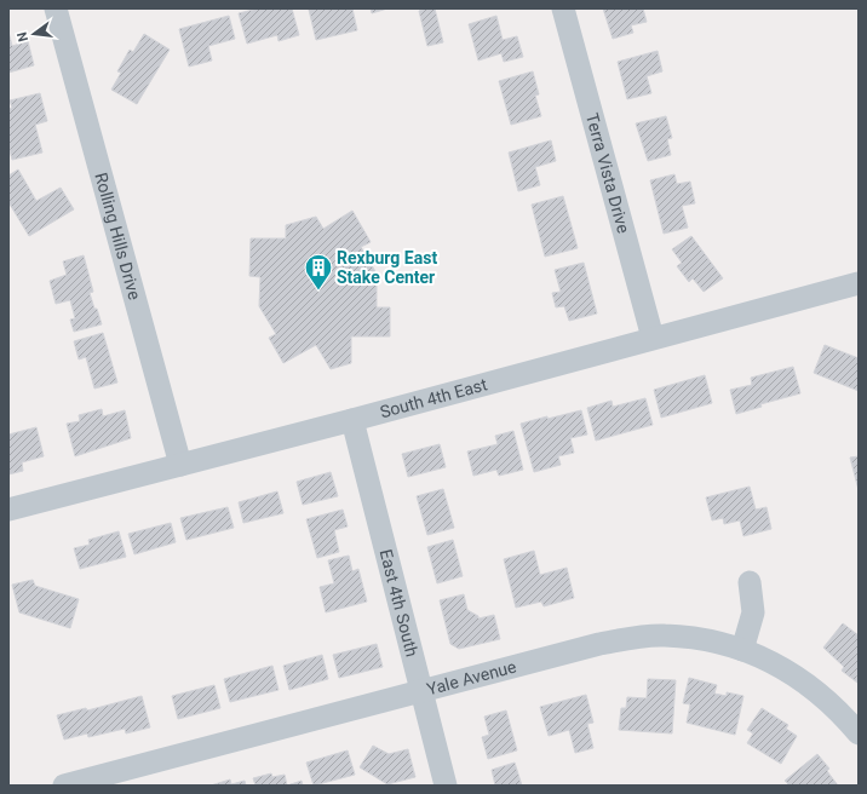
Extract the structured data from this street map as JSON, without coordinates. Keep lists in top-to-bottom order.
{
  "streets": {
    "street": [
      "Terra Vista Drive",
      "Rolling Hills Drive",
      "South 4th East",
      "East 4th South",
      "Yale Avenue"
    ]
  },
  "crossings": [
    ["Terra Vista Drive", "South 4th East"],
    ["Rolling Hills Drive", "South 4th East"],
    ["South 4th East", "East 4th South"],
    ["East 4th South", "Yale Avenue"]
  ],
  "places": {
    "building": ["Rexburg East Stake Center"]
  },
  "north": "left"
}
